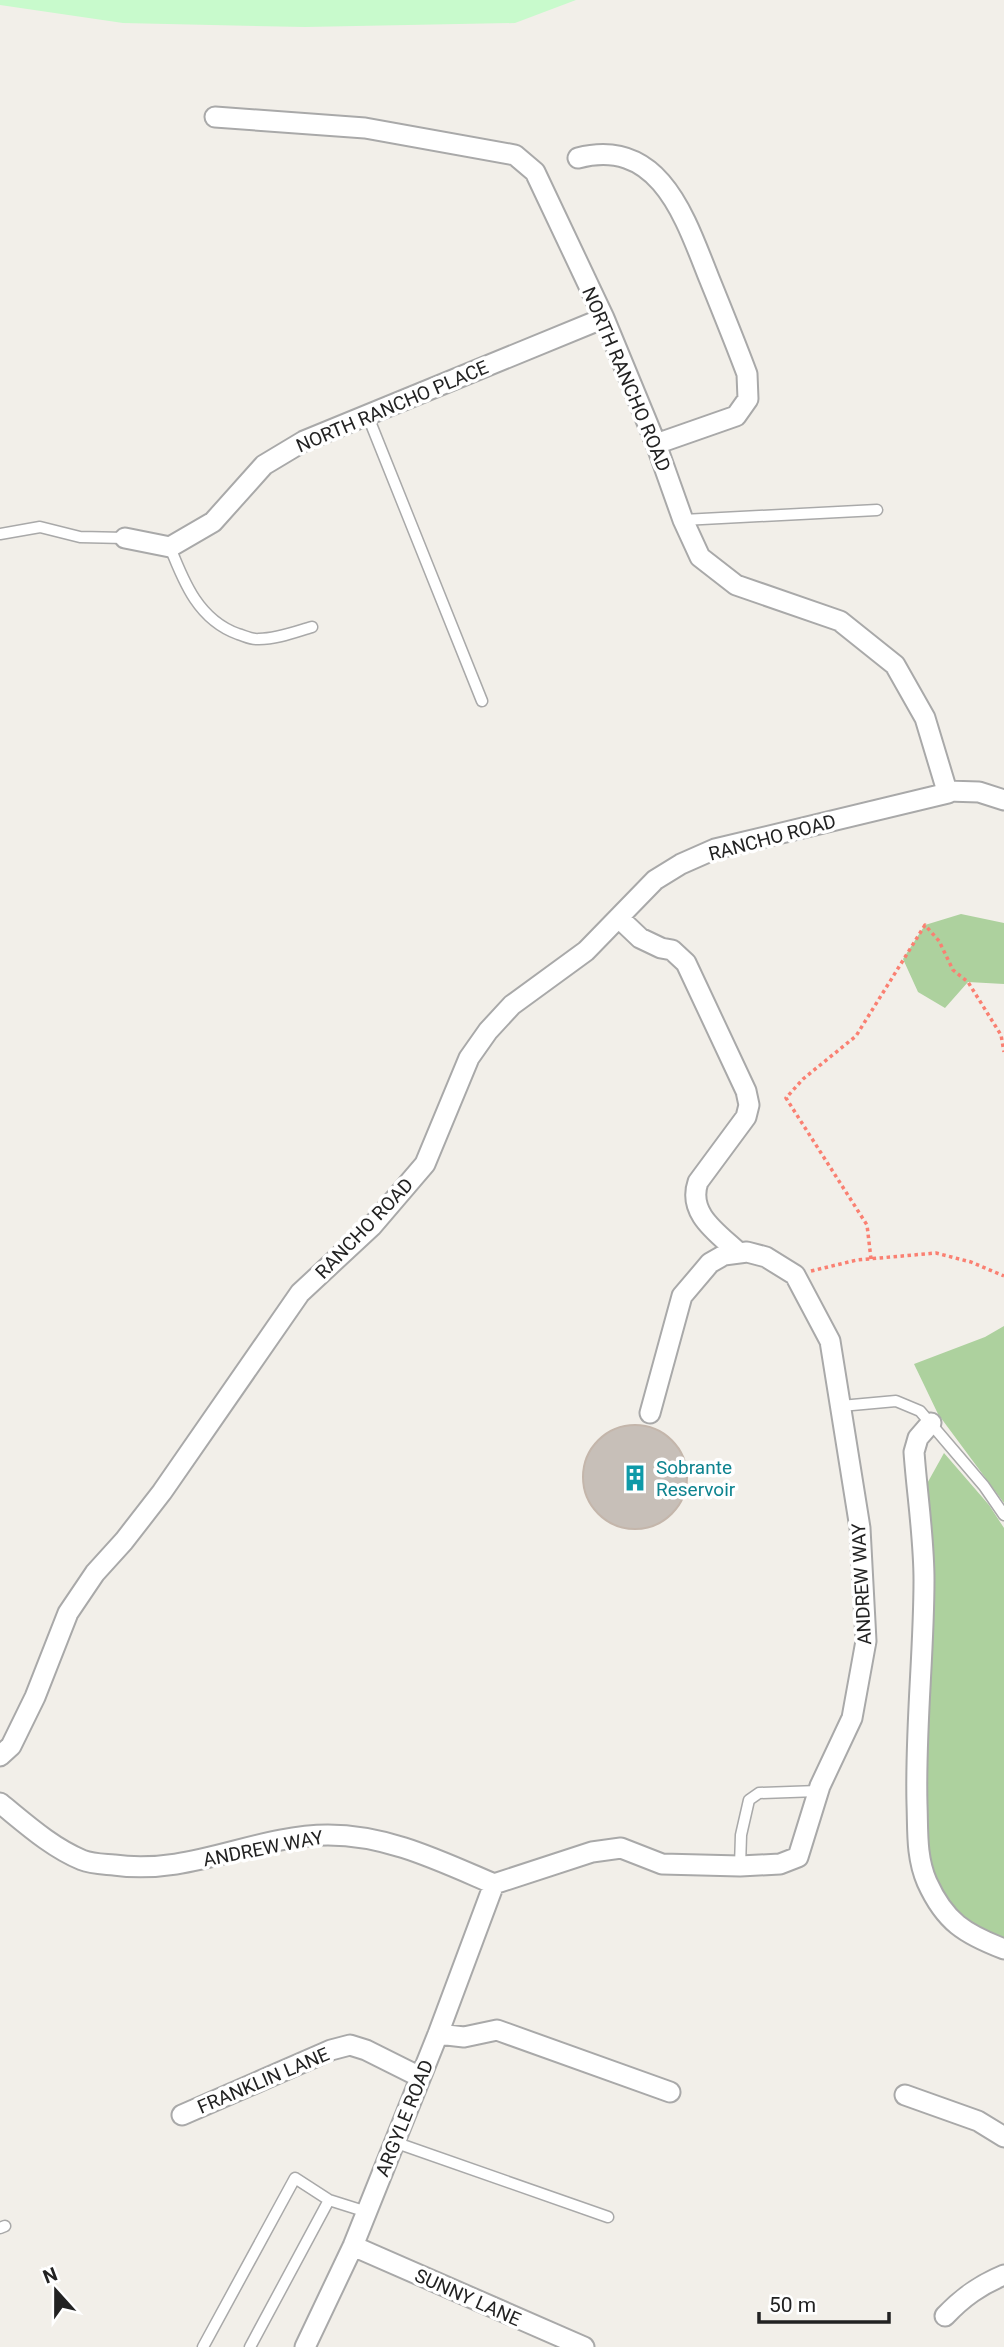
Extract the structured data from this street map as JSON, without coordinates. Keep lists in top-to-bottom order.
{
  "streets": {
    "street": [
      "NORTH RANCHO ROAD",
      "NORTH RANCHO PLACE",
      "RANCHO ROAD",
      "ANDREW WAY",
      "FRANKLIN LANE",
      "ARGYLE ROAD",
      "SUNNY LANE"
    ]
  },
  "crossings": [
    ["NORTH RANCHO ROAD", "NORTH RANCHO PLACE"],
    ["NORTH RANCHO ROAD", "RANCHO ROAD"],
    ["ANDREW WAY", "ARGYLE ROAD"],
    ["FRANKLIN LANE", "ARGYLE ROAD"],
    ["ARGYLE ROAD", "SUNNY LANE"]
  ],
  "places": {
    "building": ["Sobrante Reservoir"]
  },
  "scale_bar": "50 m",
  "north": "top"
}
